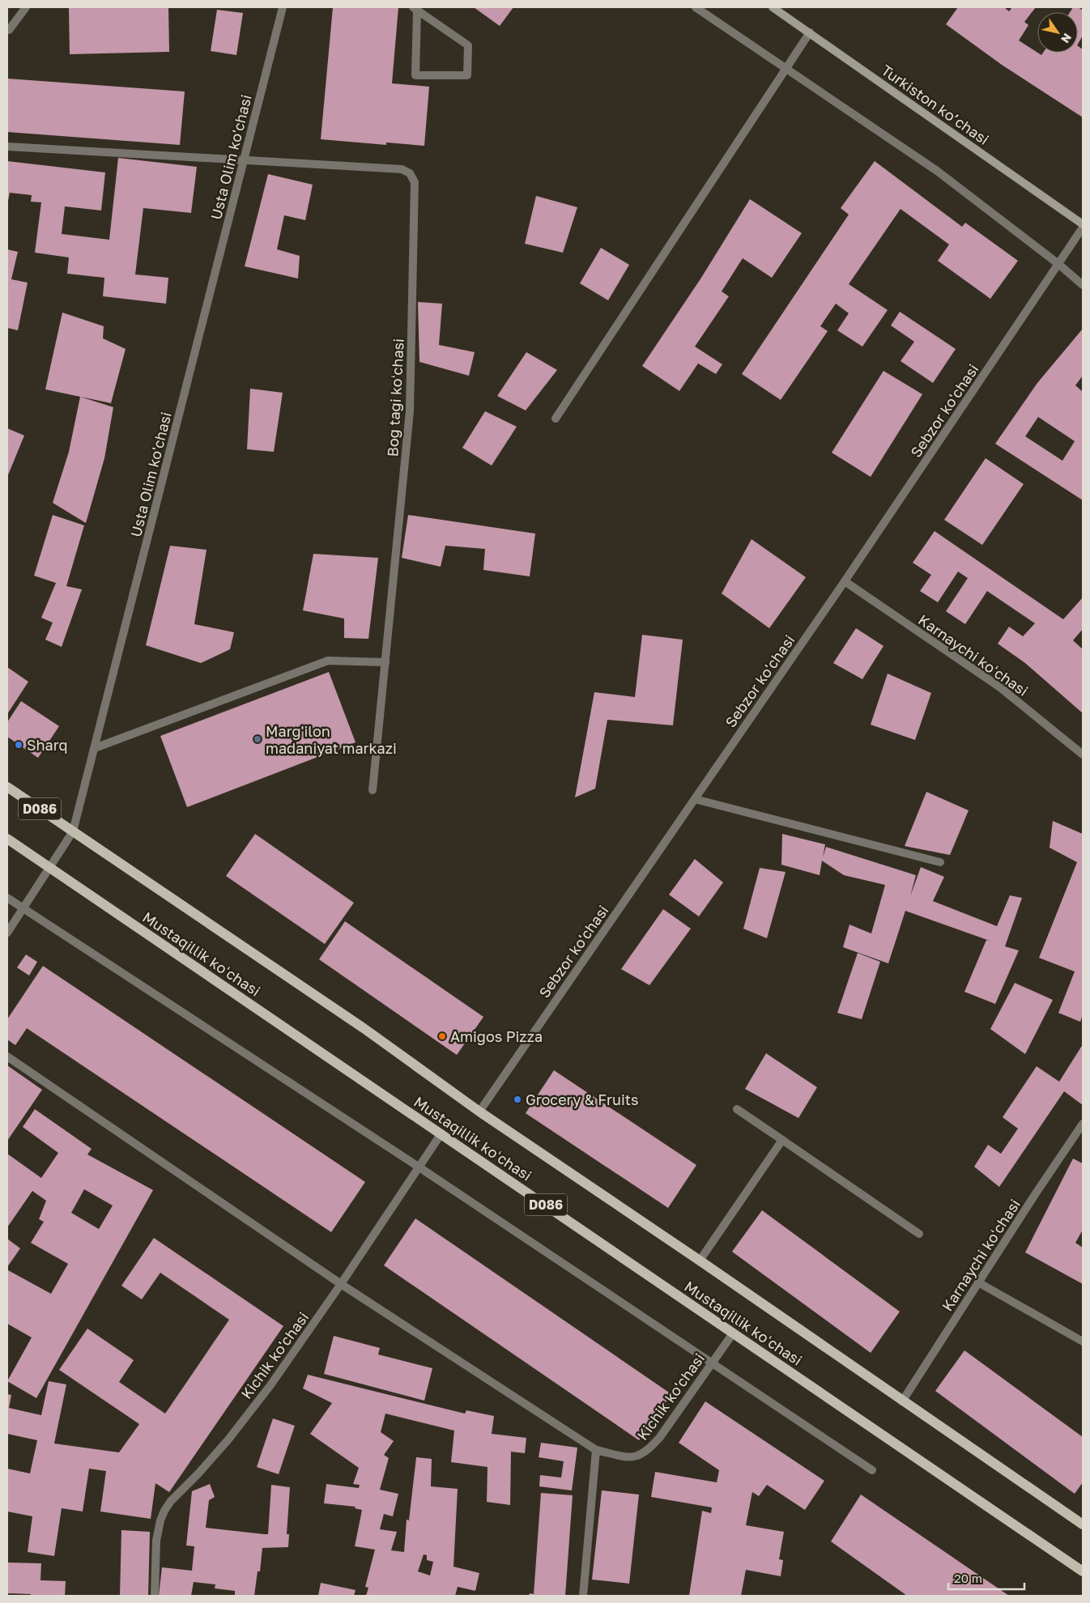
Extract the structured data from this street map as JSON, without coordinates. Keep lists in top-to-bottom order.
{
  "streets": {
    "main road": ["Turkiston ko’chasi", "D086", "Mustaqillik koʻchasi"],
    "street": [
      "Usta Olim ko'chasi",
      "Bog tagi koʻchasi",
      "Sebzor ko'chasi",
      "Karnaychi koʻchasi",
      "Kichik ko'chasi"
    ]
  },
  "crossings": [
    ["Usta Olim ko'chasi", "Bog tagi koʻchasi"],
    ["Usta Olim ko'chasi", "D086"],
    ["Usta Olim ko'chasi", "Mustaqillik koʻchasi"],
    ["Sebzor ko'chasi", "Karnaychi koʻchasi"],
    ["Sebzor ko'chasi", "Mustaqillik koʻchasi"],
    ["Karnaychi koʻchasi", "Mustaqillik koʻchasi"],
    ["D086", "Mustaqillik koʻchasi"],
    ["Mustaqillik koʻchasi", "Kichik ko'chasi"]
  ],
  "places": [
    "Marg'ilon madaniyat markazi",
    "Sharq",
    "Amigos Pizza",
    "Grocery & Fruits"
  ],
  "scale_bar": "20 m",
  "north": "bottom right"
}
